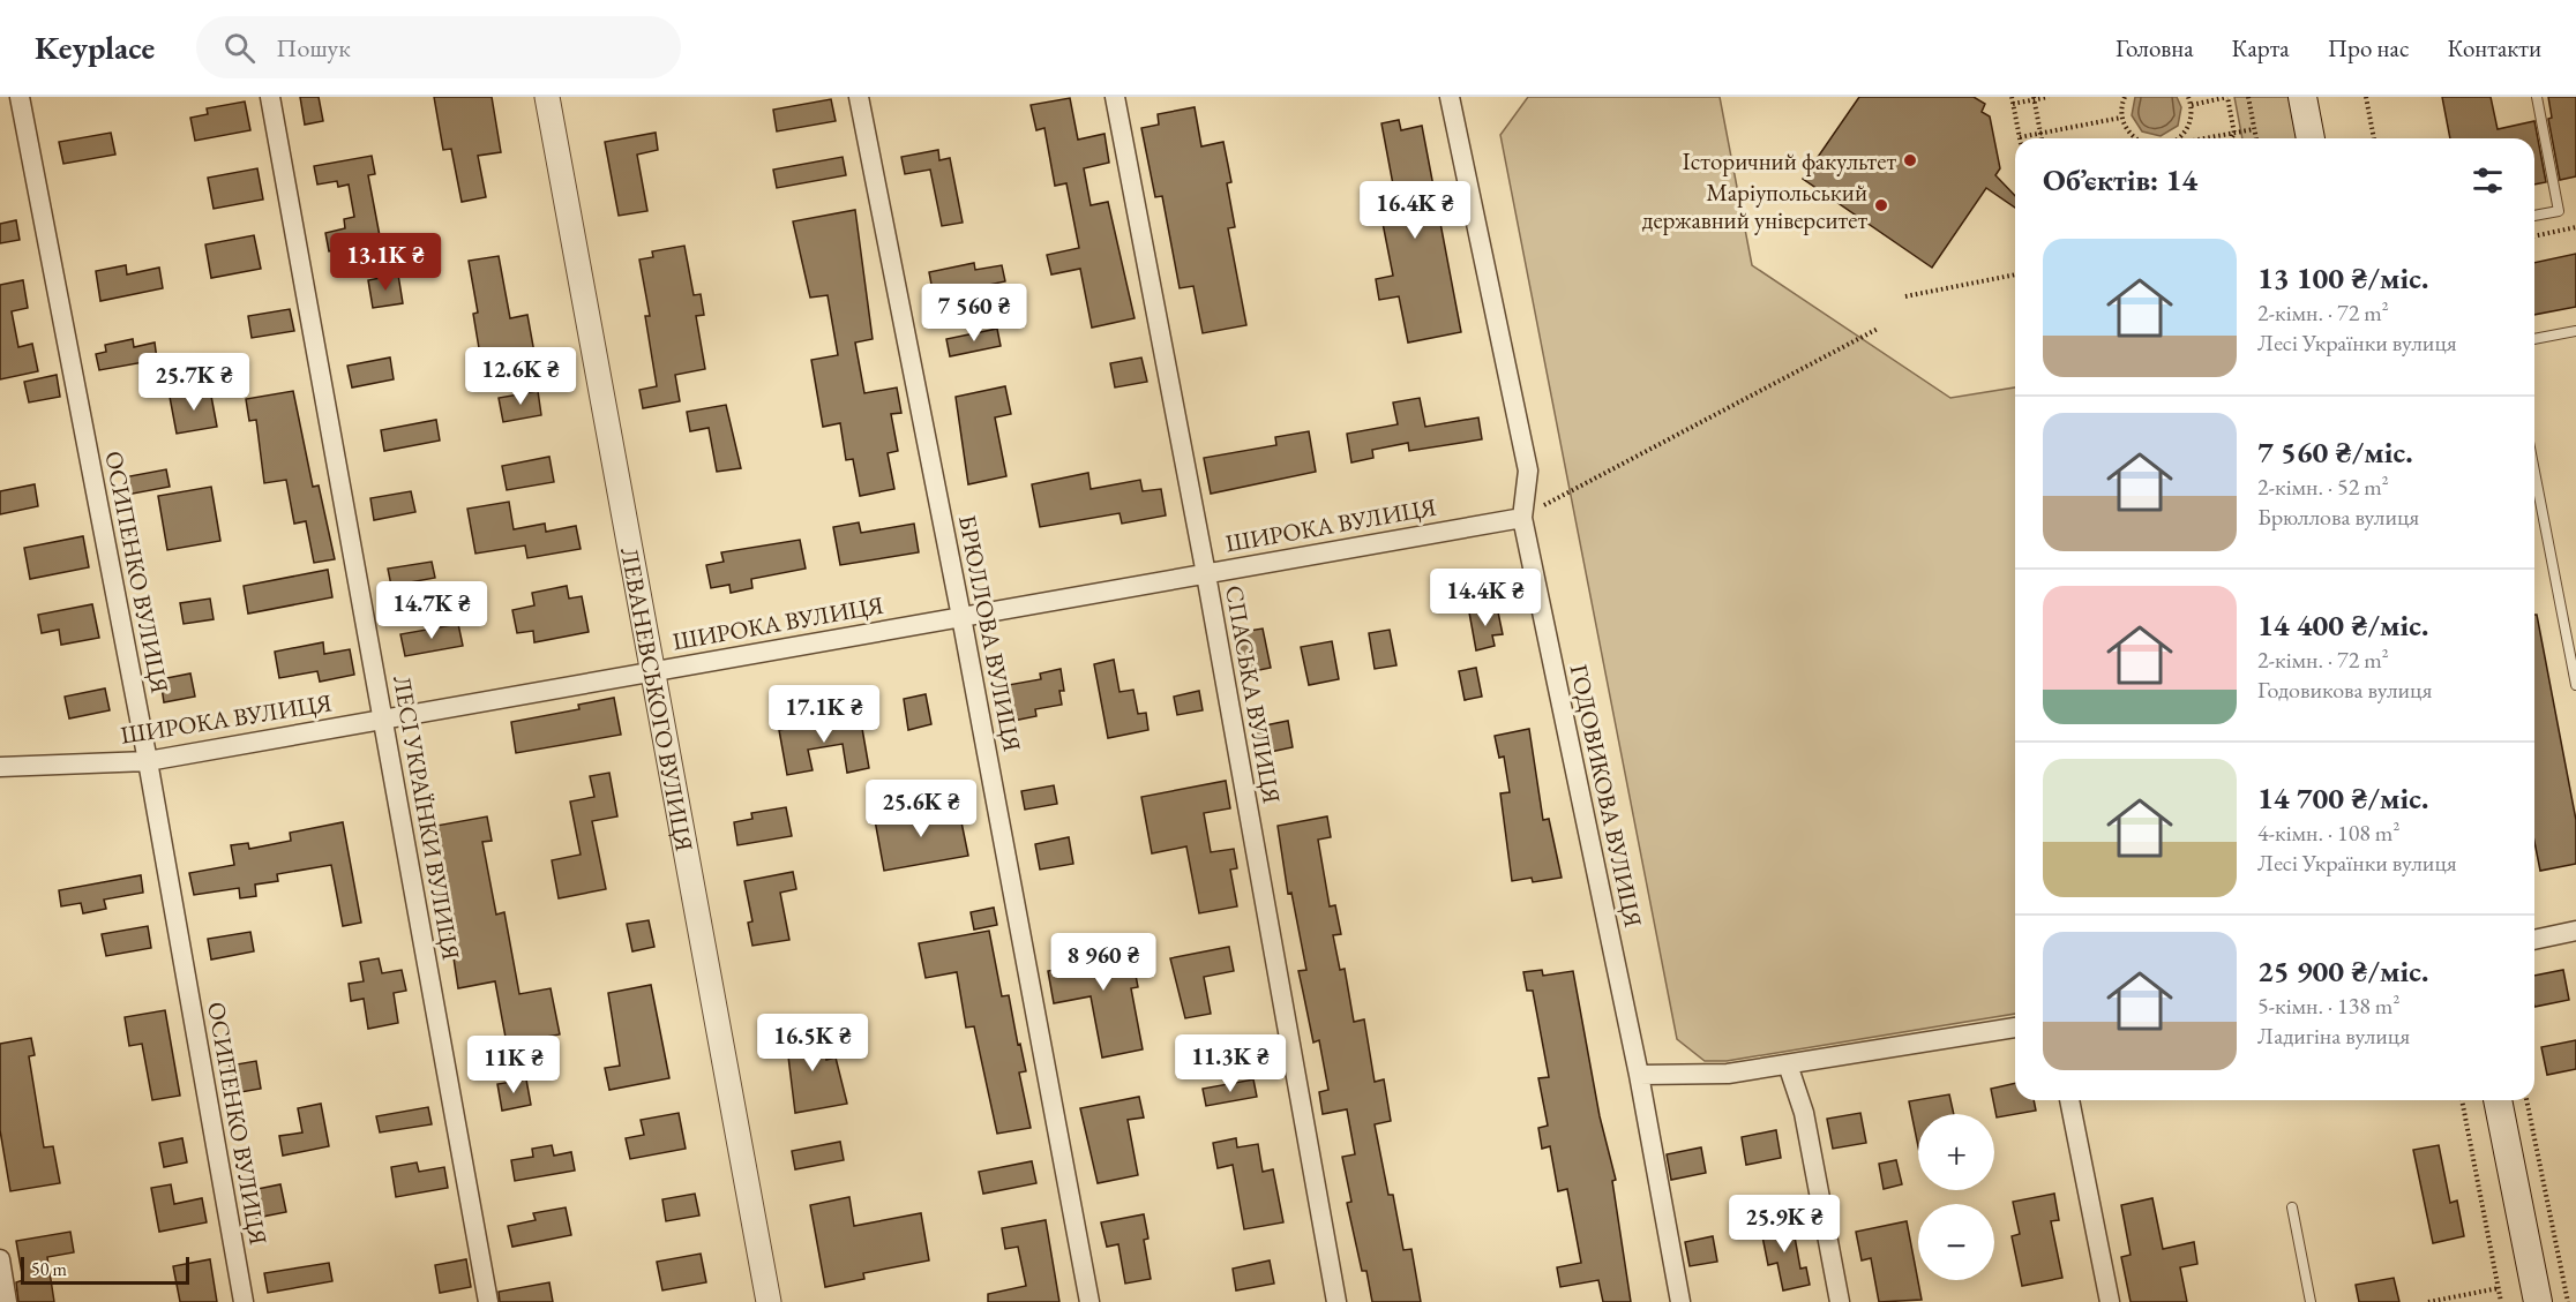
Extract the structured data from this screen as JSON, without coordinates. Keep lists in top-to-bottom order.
{
  "streets": {
    "street": [
      "ШИРОКА ВУЛИЦЯ",
      "ОСИПЕНКО ВУЛИЦЯ",
      "БРЮЛЛОВА ВУЛИЦЯ",
      "СПАСЬКА ВУЛИЦЯ",
      "ЛЕВАНЕВСЬКОГО ВУЛИЦЯ",
      "ГОДОВИКОВА ВУЛИЦЯ",
      "ЛЕСІ УКРАЇНКИ ВУЛИЦЯ"
    ]
  },
  "crossings": [
    ["ШИРОКА ВУЛИЦЯ", "ОСИПЕНКО ВУЛИЦЯ"],
    ["ШИРОКА ВУЛИЦЯ", "БРЮЛЛОВА ВУЛИЦЯ"],
    ["ШИРОКА ВУЛИЦЯ", "СПАСЬКА ВУЛИЦЯ"],
    ["ШИРОКА ВУЛИЦЯ", "ЛЕВАНЕВСЬКОГО ВУЛИЦЯ"],
    ["ШИРОКА ВУЛИЦЯ", "ГОДОВИКОВА ВУЛИЦЯ"],
    ["ШИРОКА ВУЛИЦЯ", "ЛЕСІ УКРАЇНКИ ВУЛИЦЯ"]
  ],
  "places": ["Історичний факультет", "Маріупольський державний університет"],
  "scale_bar": "50 m",
  "page": {
    "header": "Keyplace",
    "search": "Пошук",
    "nav": [
      "Головна",
      "Карта",
      "Про нас",
      "Контакти"
    ],
    "heading": "Об’єктів: 14",
    "price": [
      "16.4K ₴",
      "13.1K ₴",
      "7 560 ₴",
      "12.6K ₴",
      "25.7K ₴",
      "14.4K ₴",
      "14.7K ₴",
      "17.1K ₴",
      "25.6K ₴",
      "8 960 ₴",
      "16.5K ₴",
      "11.3K ₴",
      "11K ₴",
      "25.9K ₴"
    ],
    "list": [
      {
        "name": "13 100 ₴/міс.",
        "note": "2-кімн. · 72 m² · Лесі Українки вулиця"
      },
      {
        "name": "7 560 ₴/міс.",
        "note": "2-кімн. · 52 m² · Брюллова вулиця"
      },
      {
        "name": "14 400 ₴/міс.",
        "note": "2-кімн. · 72 m² · Годовикова вулиця"
      },
      {
        "name": "14 700 ₴/міс.",
        "note": "4-кімн. · 108 m² · Лесі Українки вулиця"
      },
      {
        "name": "25 900 ₴/міс.",
        "note": "5-кімн. · 138 m² · Ладигіна вулиця"
      }
    ],
    "map_buttons": ["+", "−"],
    "scale": "50 m"
  }
}
